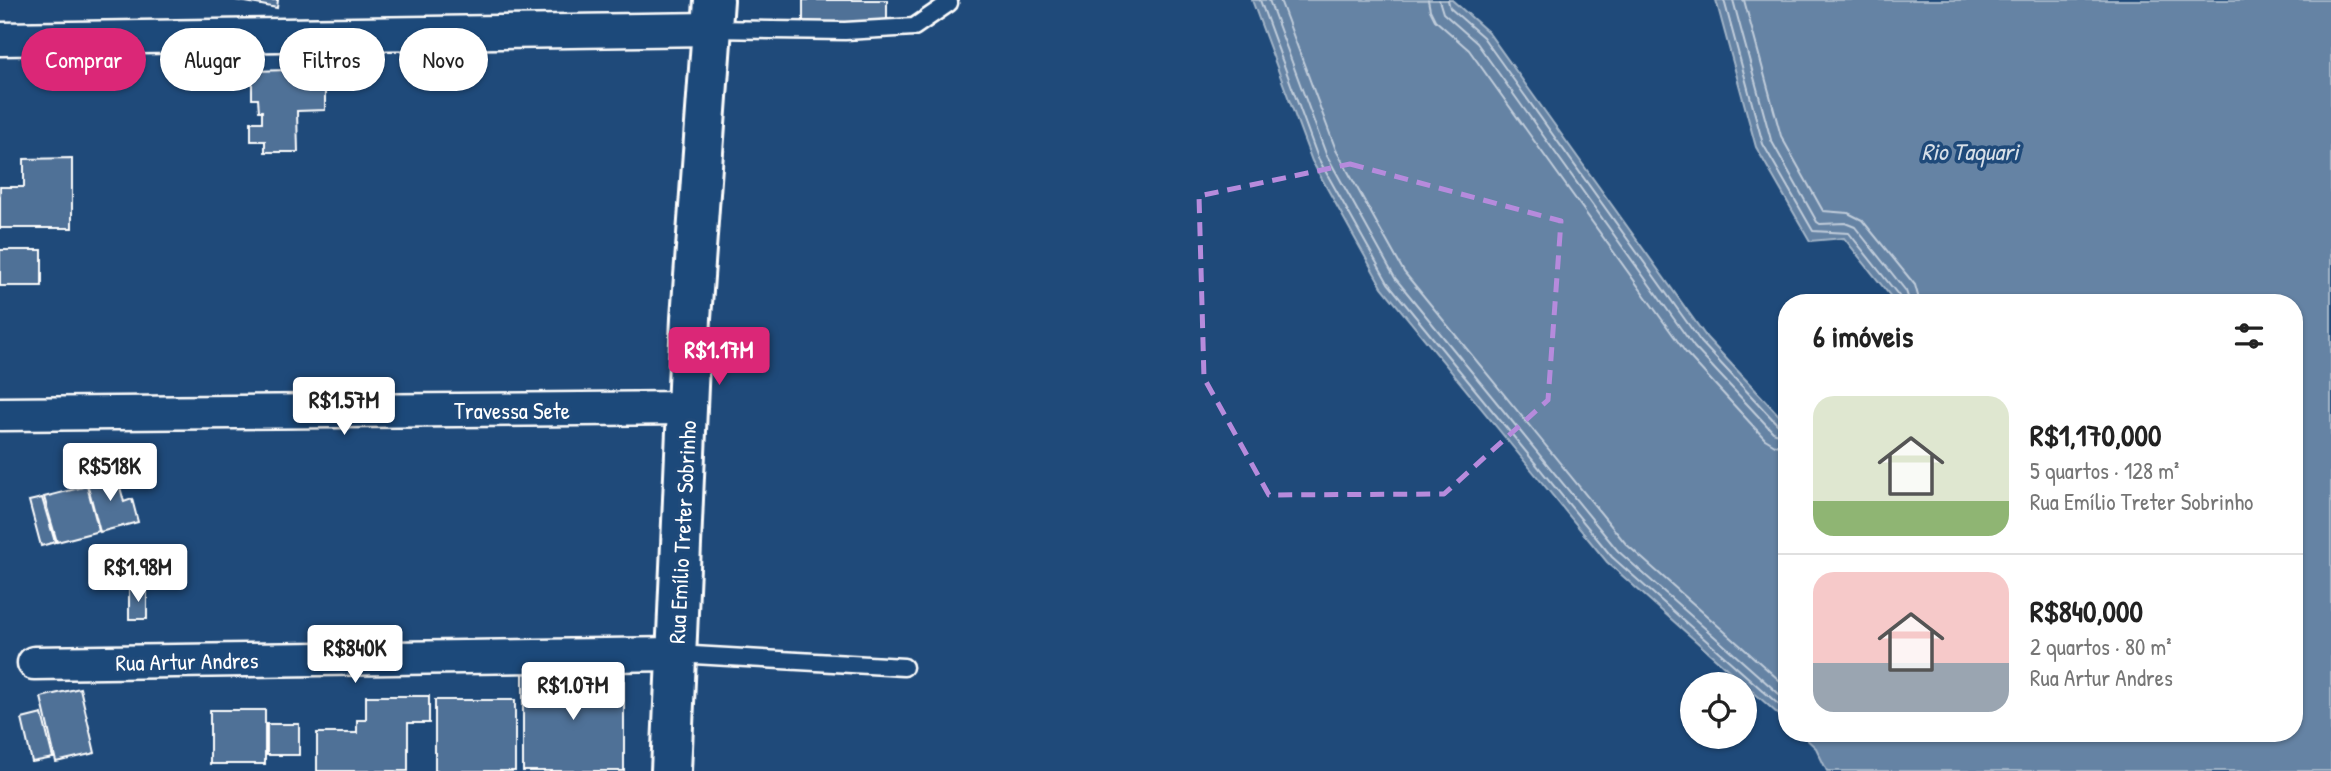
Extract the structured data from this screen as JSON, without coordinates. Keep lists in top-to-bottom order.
{
  "streets": {
    "main road": ["Rua Emílio Treter Sobrinho"],
    "street": ["Travessa Sete", "Rua Artur Andres"]
  },
  "crossings": [
    ["Travessa Sete", "Rua Emílio Treter Sobrinho"],
    ["Rua Emílio Treter Sobrinho", "Rua Artur Andres"]
  ],
  "water": ["Rio Taquari"],
  "page": {
    "chip": [
      "Comprar",
      "Alugar",
      "Filtros",
      "Novo"
    ],
    "heading": "6 imóveis",
    "price": [
      "R$1.17M",
      "R$1.57M",
      "R$518K",
      "R$1.98M",
      "R$840K",
      "R$1.07M"
    ],
    "list": [
      {
        "name": "R$1,170,000",
        "note": "5 quartos · 128 m² · Rua Emílio Treter Sobrinho"
      },
      {
        "name": "R$840,000",
        "note": "2 quartos · 80 m² · Rua Artur Andres"
      }
    ]
  }
}
